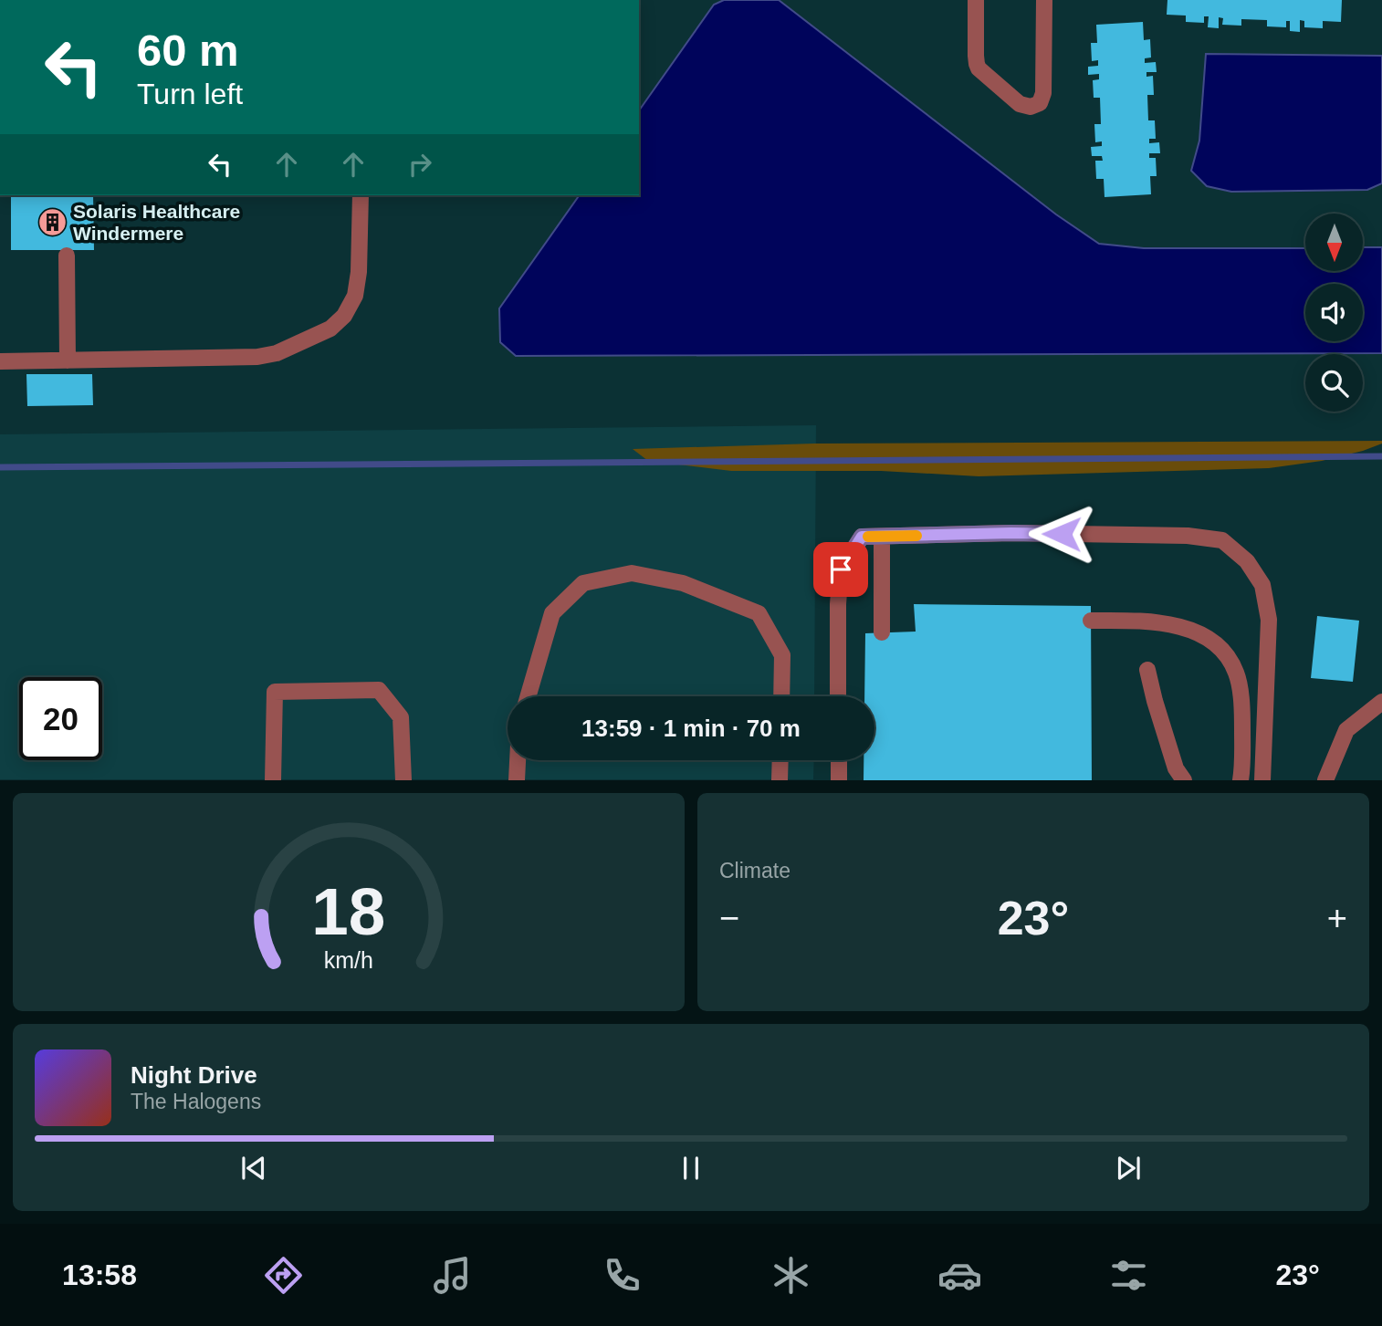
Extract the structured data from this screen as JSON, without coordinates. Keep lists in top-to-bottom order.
{
  "places": {
    "building": ["Solaris Healthcare Windermere"]
  },
  "north": "bottom",
  "page": {
    "turn": ["60 m", "Turn left"],
    "limit": "20",
    "trip": "13:59 · 1 min · 70 m",
    "tile": "Climate",
    "heat": ["−", "23°", "+"],
    "song": ["Night Drive", "The Halogens"],
    "tabs": ["13:58", "23°"],
    "gauge": ["18", "km/h"]
  }
}
